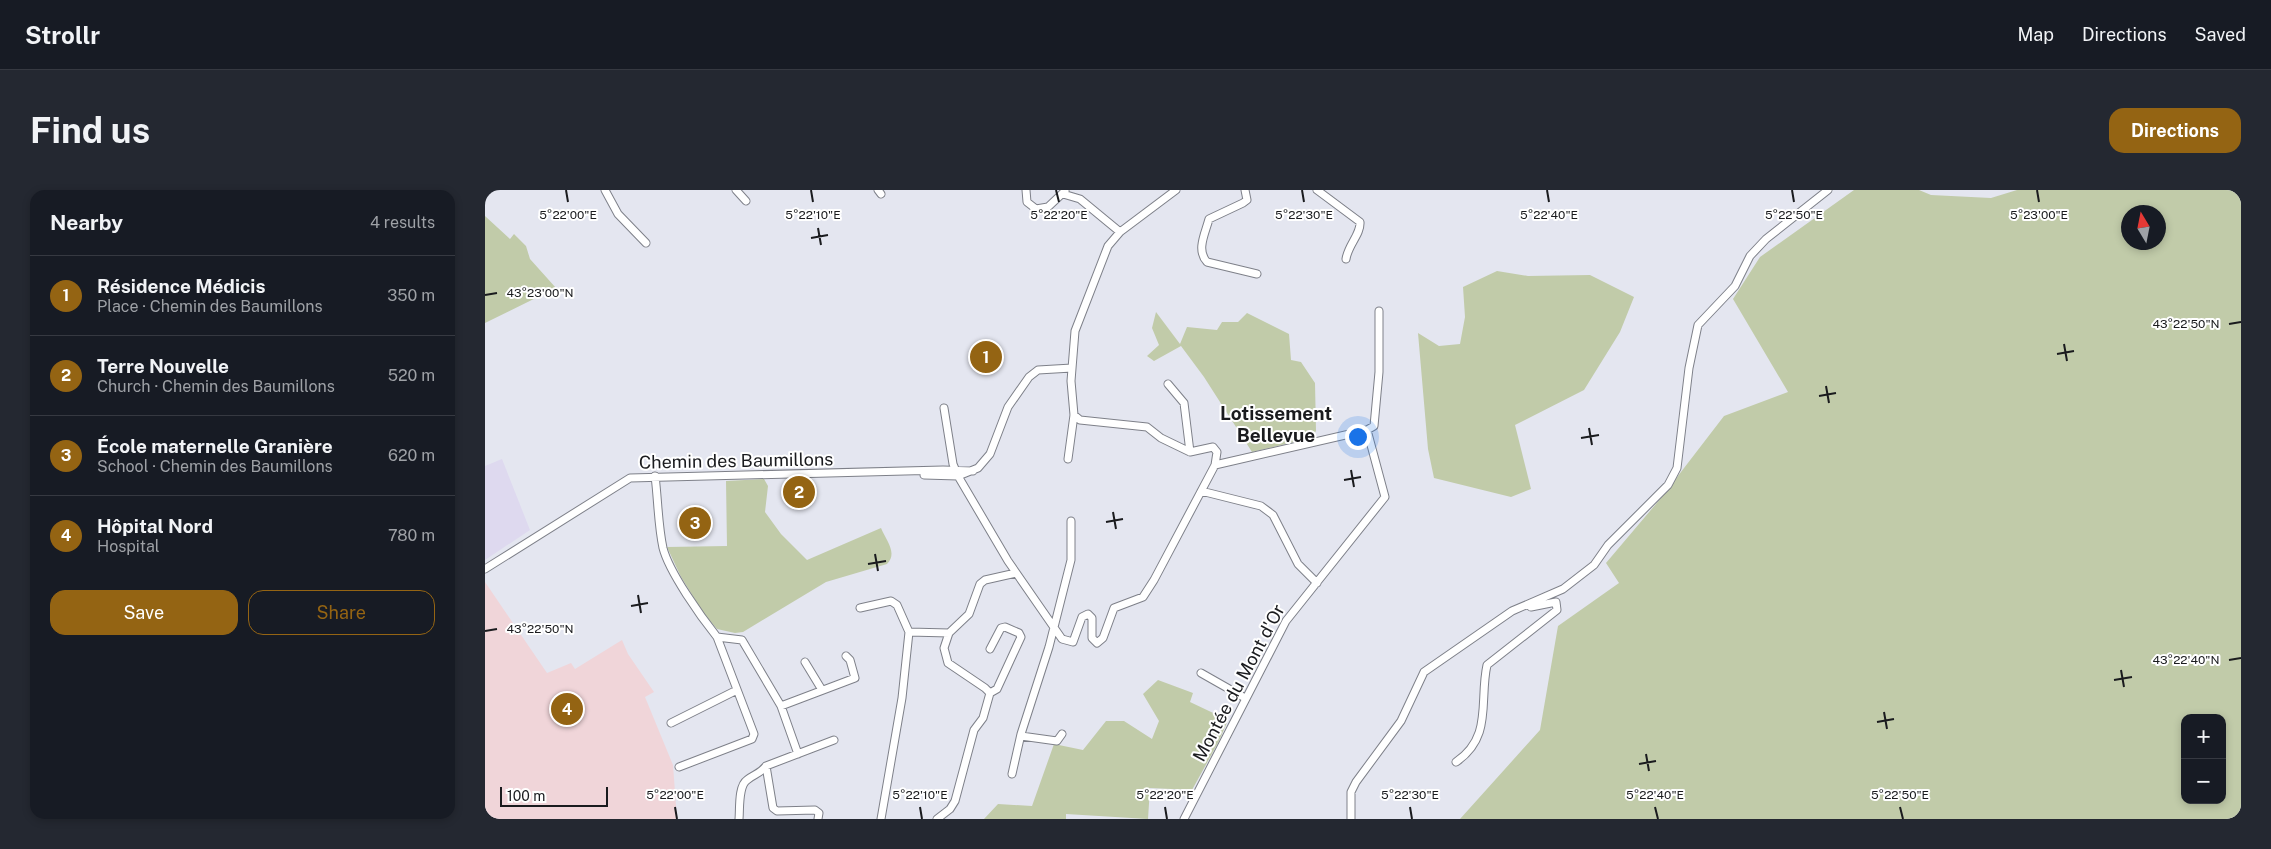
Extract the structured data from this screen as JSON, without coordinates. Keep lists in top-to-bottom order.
{
  "streets": {
    "street": ["Chemin des Baumillons", "Montée du Mont d'Or"]
  },
  "districts": ["Lotissement Bellevue"],
  "scale_bar": "100 m",
  "north": "top",
  "page": {
    "header": "Strollr",
    "nav": ["Map", "Directions", "Saved"],
    "buttons": [
      "Directions",
      ["Save", "Share"]
    ],
    "title": "Find us",
    "heading": ["Nearby", "4 results"],
    "list": [
      {
        "mark": "1",
        "name": "Résidence Médicis",
        "note": "Place · Chemin des Baumillons",
        "value": "350 m"
      },
      {
        "mark": "2",
        "name": "Terre Nouvelle",
        "note": "Church · Chemin des Baumillons",
        "value": "520 m"
      },
      {
        "mark": "3",
        "name": "École maternelle Granière",
        "note": "School · Chemin des Baumillons",
        "value": "620 m"
      },
      {
        "mark": "4",
        "name": "Hôpital Nord",
        "note": "Hospital",
        "value": "780 m"
      }
    ],
    "pins": [
      "1",
      "2",
      "3",
      "4"
    ],
    "map_buttons": ["+", "−"],
    "scale": "100 m"
  },
  "coordinates": [
    "5°22'00\"E",
    "5°22'10\"E",
    "5°22'20\"E",
    "5°22'30\"E",
    "5°22'40\"E",
    "5°22'50\"E",
    "5°23'00\"E",
    "43°23'00\"N",
    "43°22'50\"N",
    "43°22'40\"N"
  ]
}
